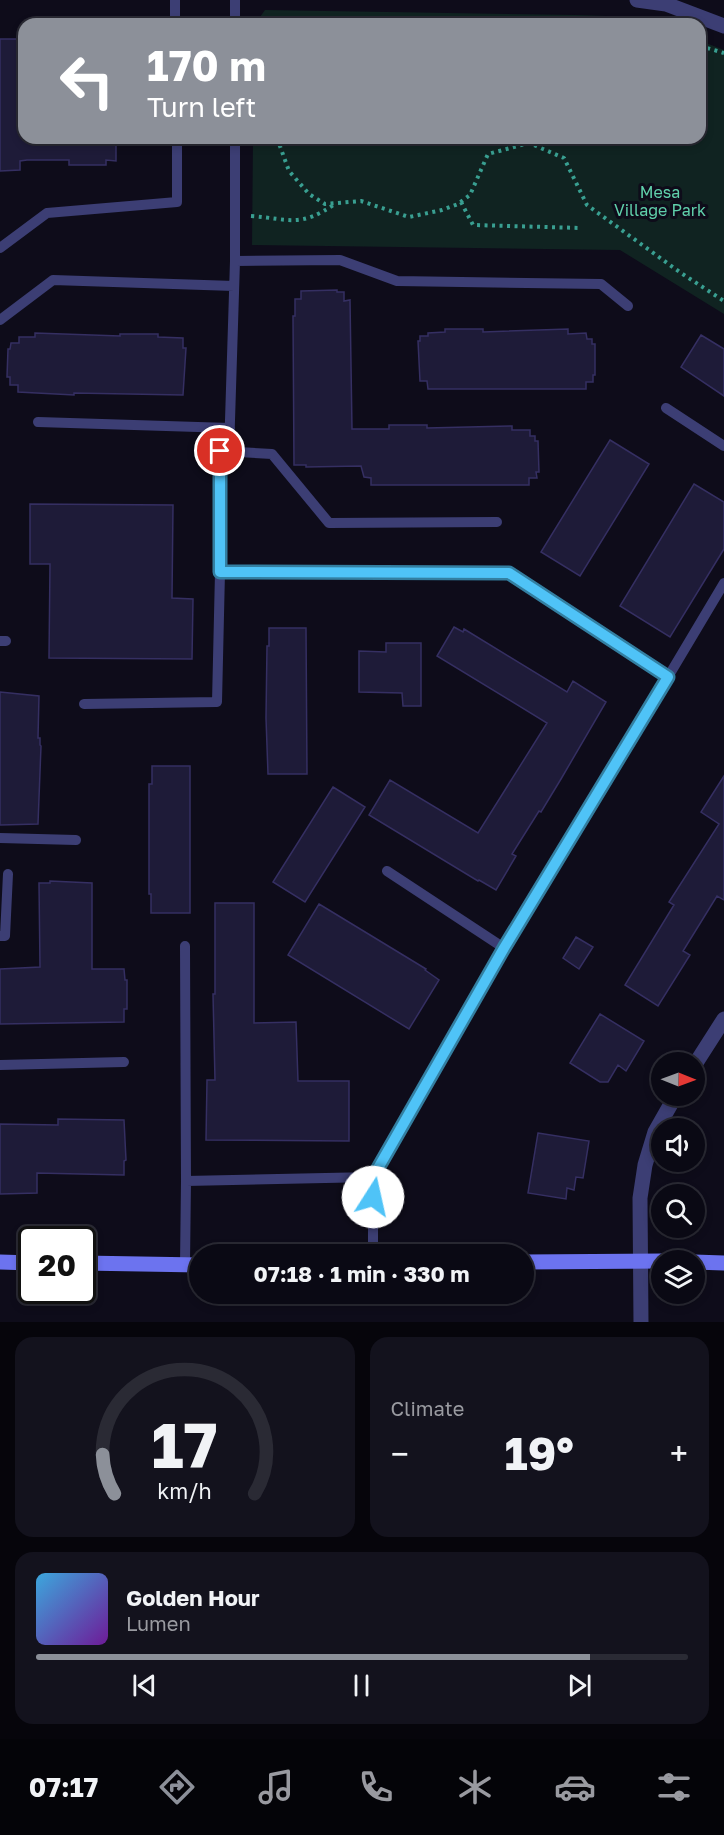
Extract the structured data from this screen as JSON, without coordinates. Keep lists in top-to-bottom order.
{
  "parks": ["Mesa Village Park"],
  "north": "right",
  "page": {
    "turn": ["170 m", "Turn left"],
    "limit": "20",
    "trip": "07:18 · 1 min · 330 m",
    "tile": "Climate",
    "heat": ["−", "19°", "+"],
    "song": ["Golden Hour", "Lumen"],
    "tabs": "07:17",
    "gauge": ["17", "km/h"]
  }
}
